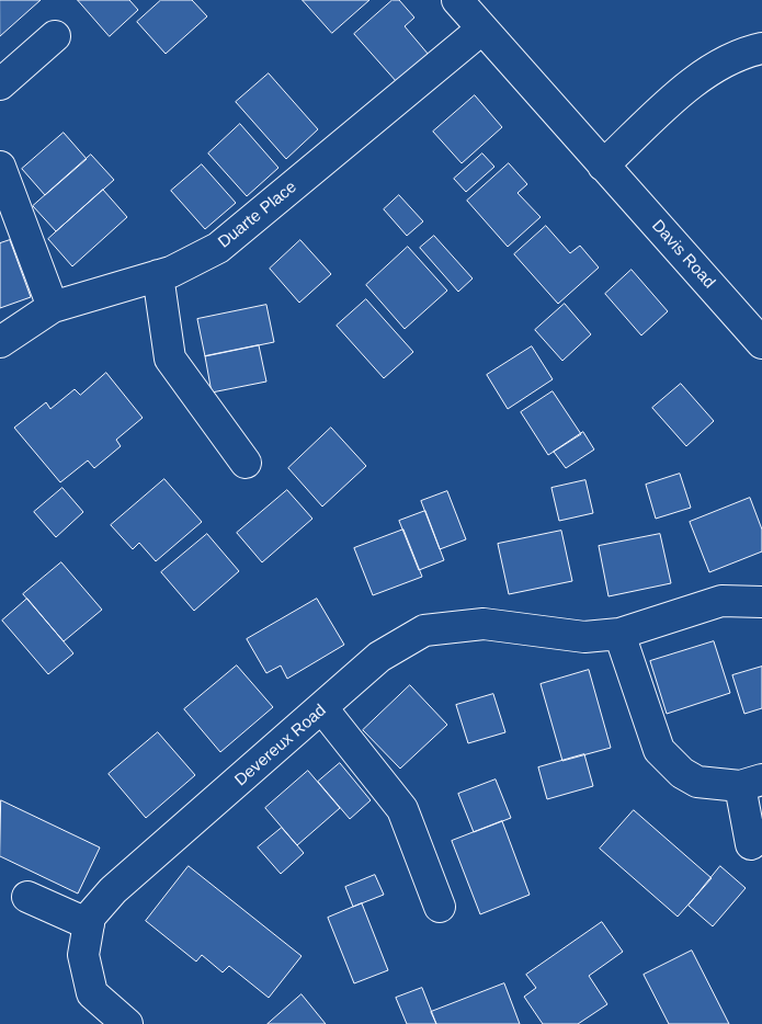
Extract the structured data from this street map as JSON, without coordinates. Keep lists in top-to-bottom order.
{
  "streets": {
    "street": ["Duarte Place", "Davis Road", "Devereux Road"]
  },
  "crossings": [
    ["Duarte Place", "Davis Road"]
  ]
}
